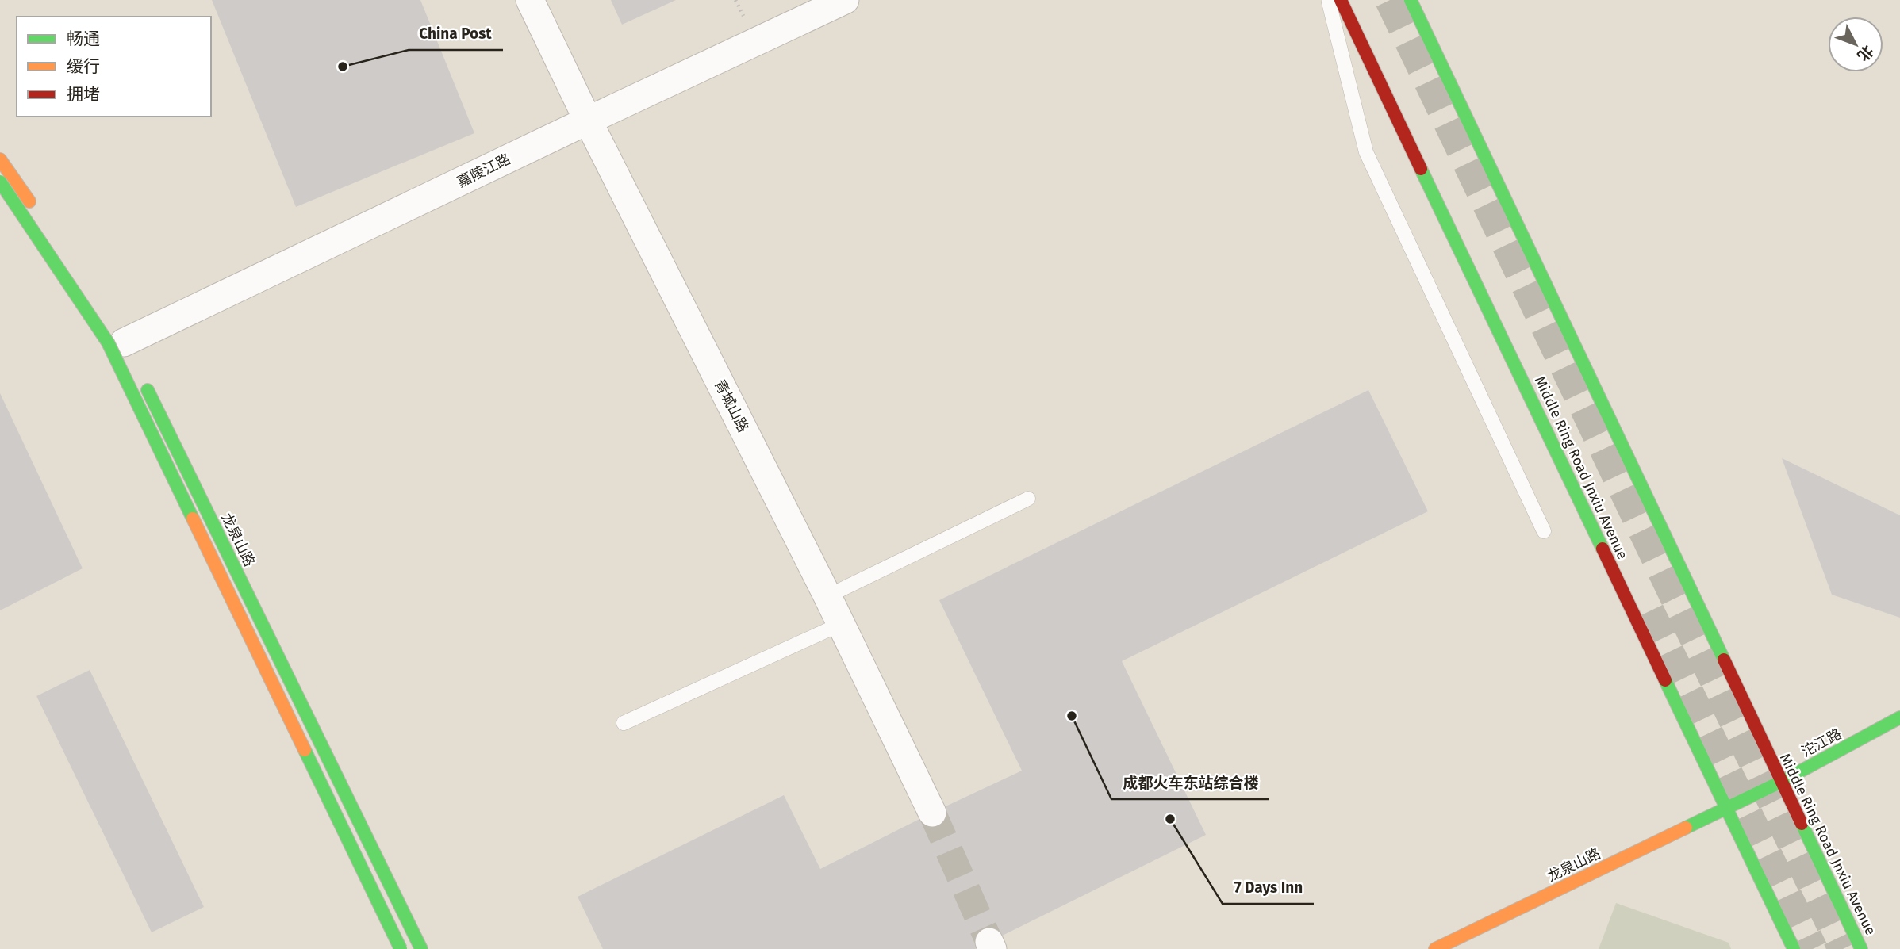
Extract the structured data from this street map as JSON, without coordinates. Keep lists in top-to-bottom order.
{
  "streets": {
    "street": [
      "嘉陵江路",
      "青城山路",
      "Middle Ring Road Jnxiu Avenue",
      "龙泉山路",
      "沱江路"
    ]
  },
  "crossings": [
    ["嘉陵江路", "青城山路"],
    ["Middle Ring Road Jnxiu Avenue", "龙泉山路"],
    ["Middle Ring Road Jnxiu Avenue", "沱江路"],
    ["龙泉山路", "沱江路"]
  ],
  "places": ["China Post", "成都火车东站综合楼", "7 Days Inn"],
  "legend": ["畅通", "缓行", "拥堵"],
  "north": "bottom right"
}
